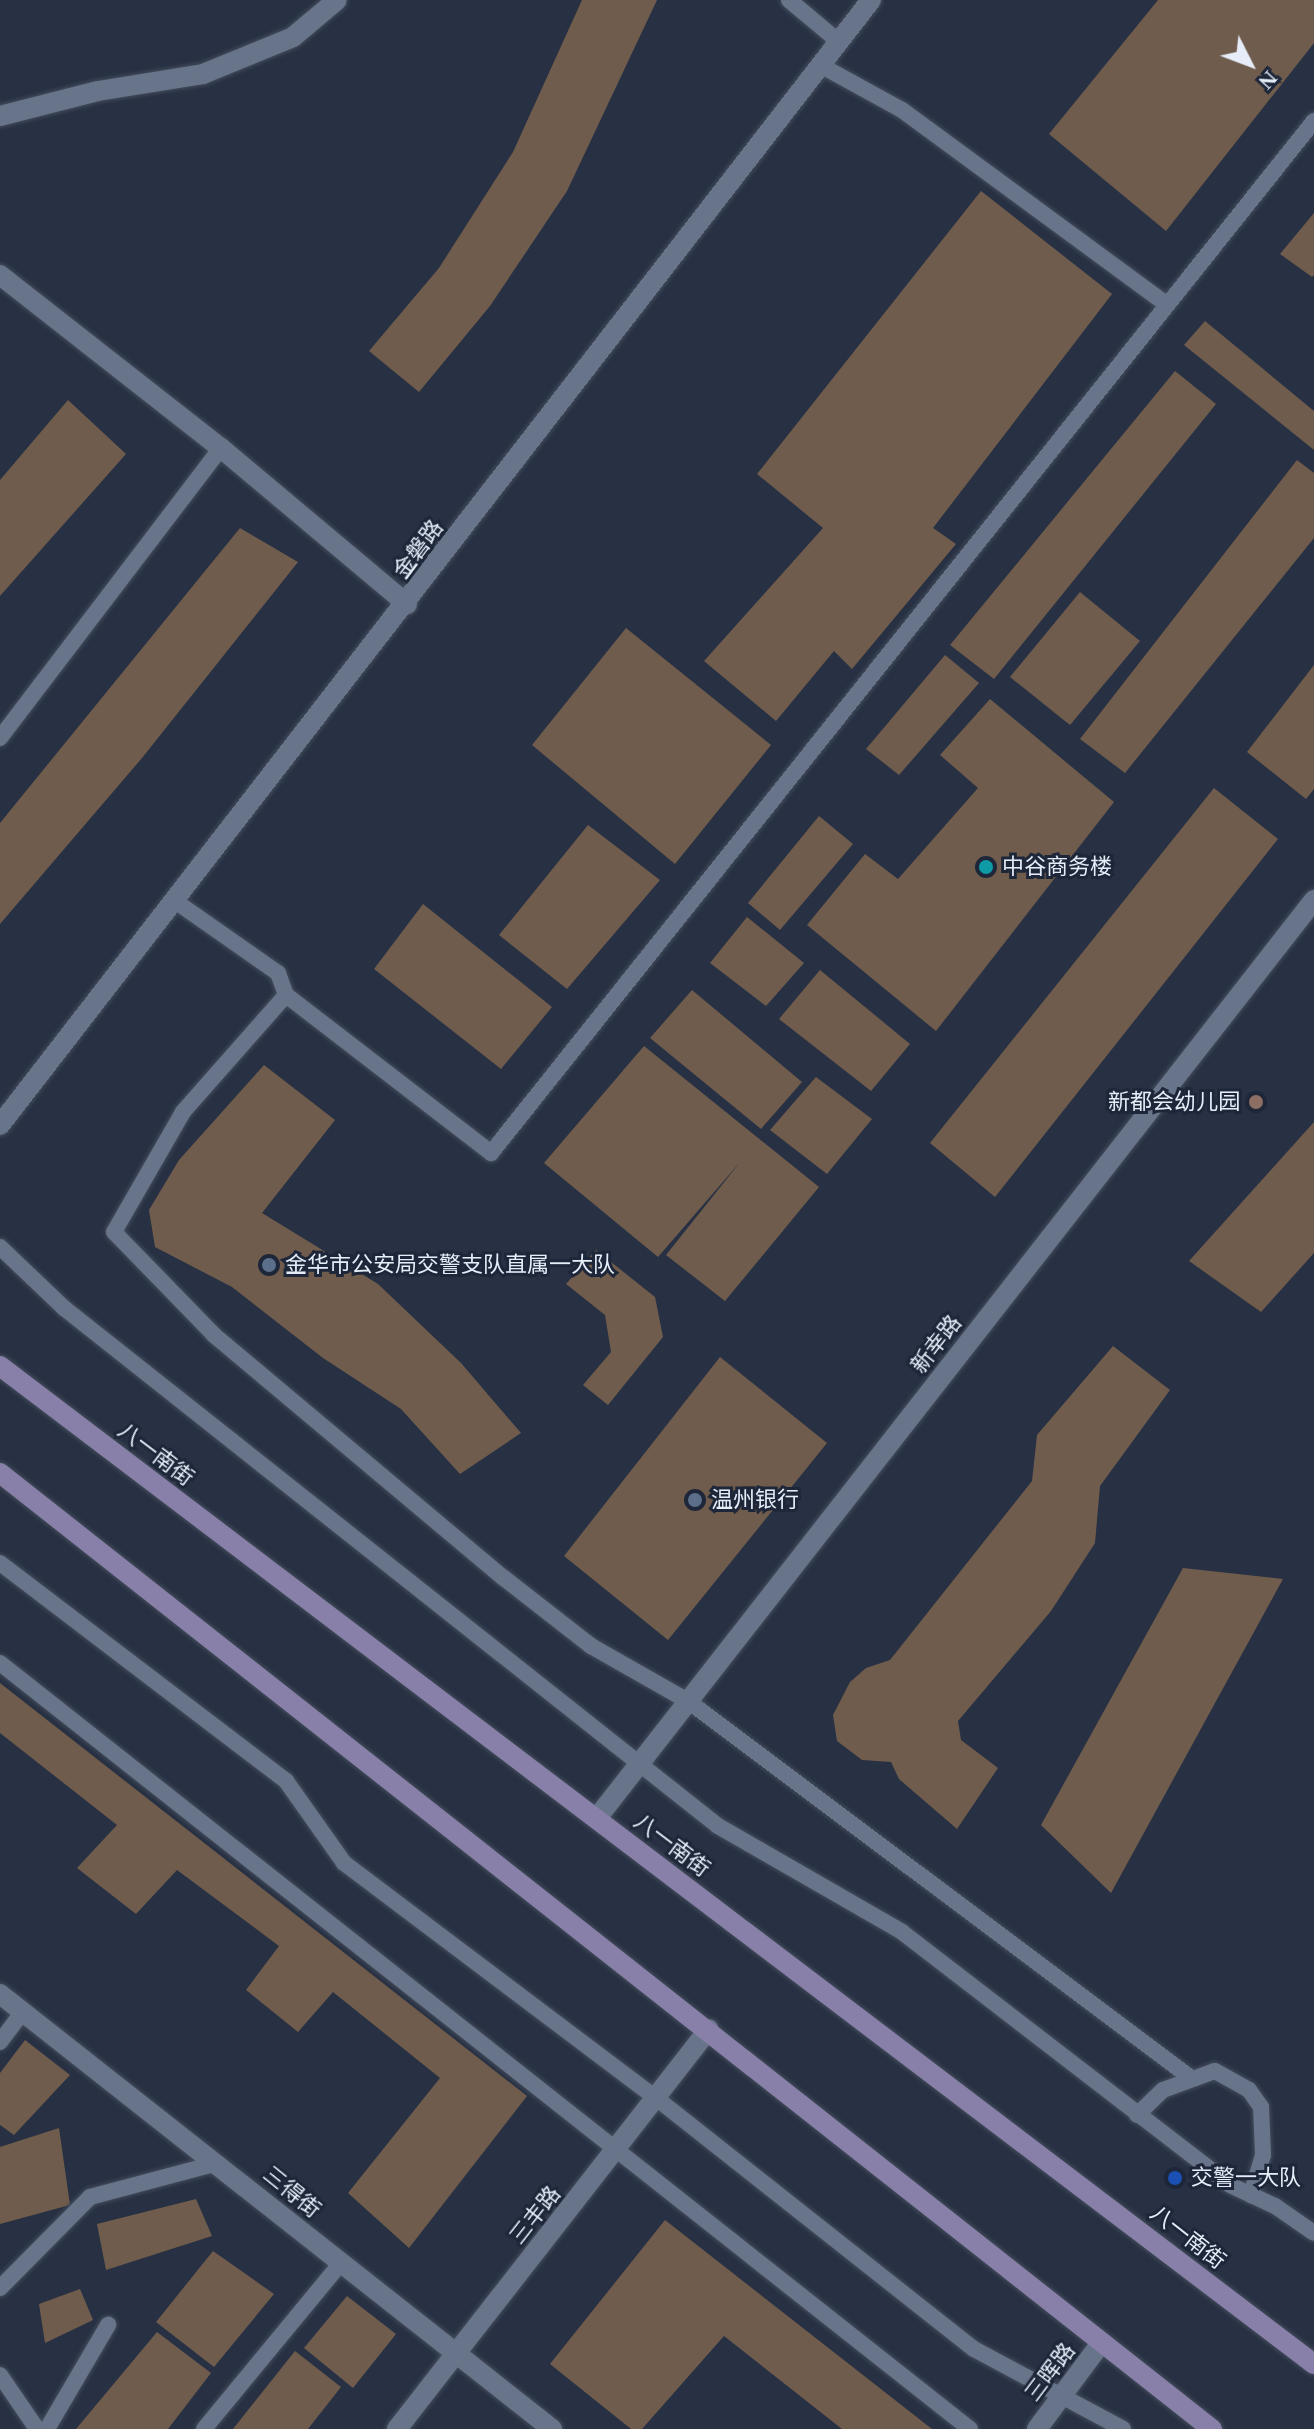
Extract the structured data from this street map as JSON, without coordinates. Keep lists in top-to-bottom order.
{
  "streets": {
    "main road": ["八一南街"],
    "street": [
      "金磐路",
      "新幸路",
      "三得街",
      "三丰路",
      "三晖路"
    ]
  },
  "crossings": [
    ["新幸路", "八一南街"],
    ["三得街", "三丰路"]
  ],
  "places": [
    "中谷商务楼",
    "新都会幼儿园",
    "金华市公安局交警支队直属一大队",
    "温州银行",
    "交警一大队"
  ],
  "north": "bottom right"
}
